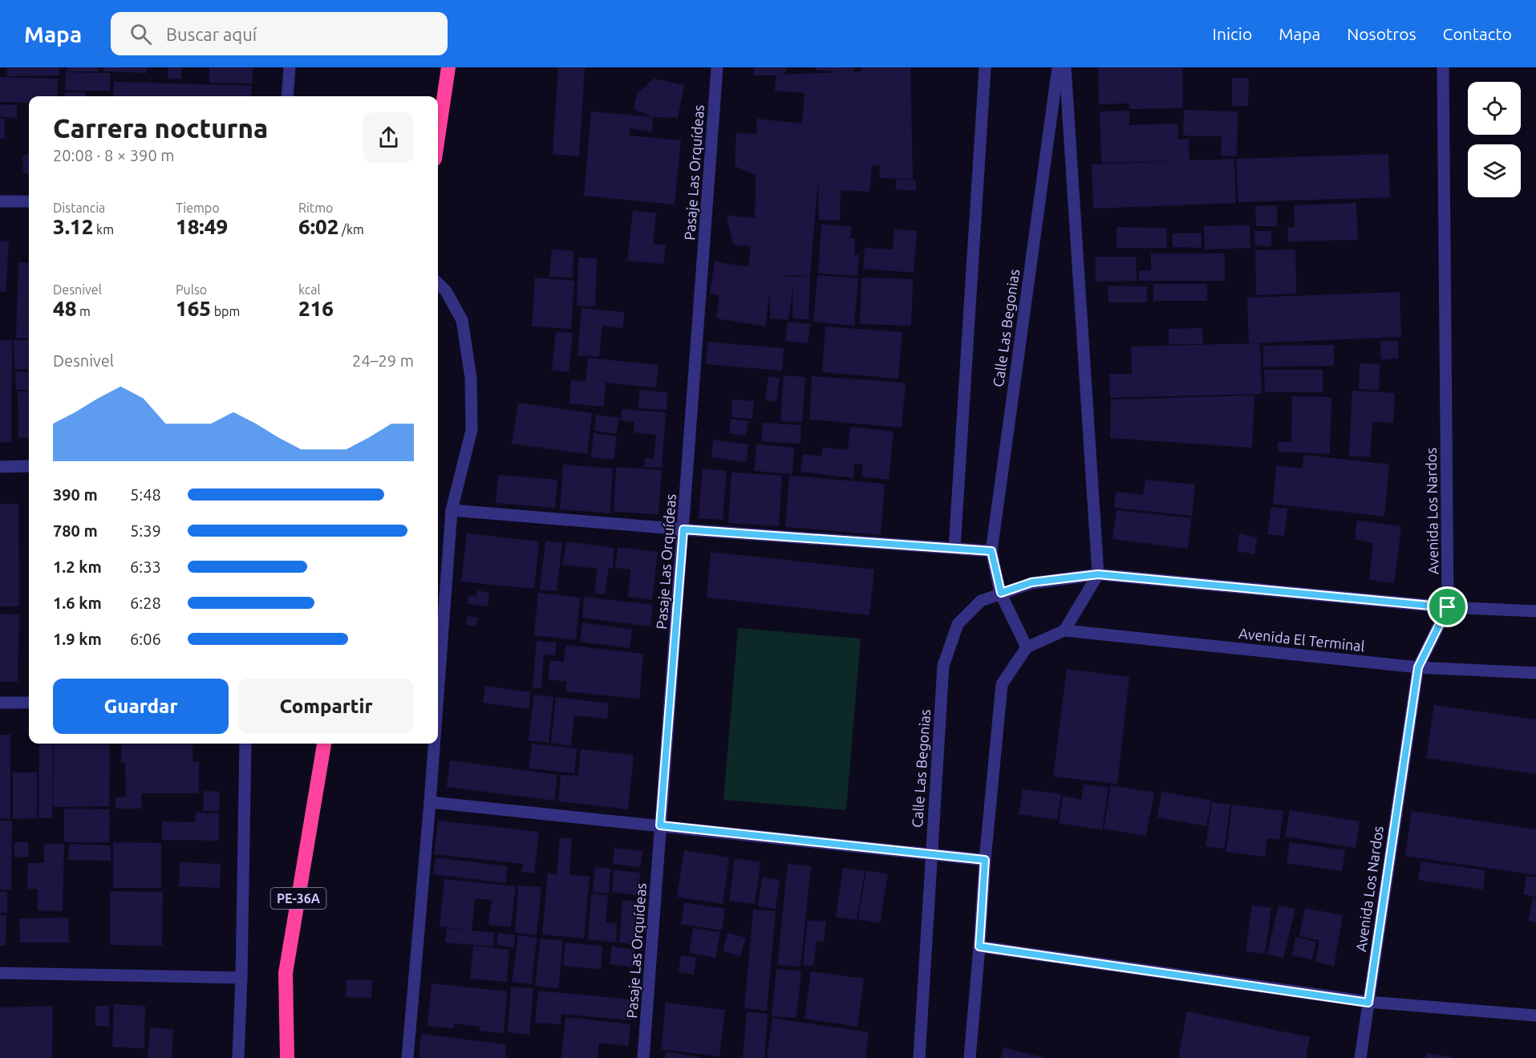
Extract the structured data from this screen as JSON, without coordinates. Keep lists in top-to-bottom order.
{
  "streets": {
    "highway": ["PE-36A"],
    "street": [
      "Pasaje Las Orquídeas",
      "Calle Las Begonias",
      "Avenida Los Nardos",
      "Avenida El Terminal"
    ]
  },
  "crossings": [
    ["Avenida Los Nardos", "Avenida El Terminal"]
  ],
  "page": {
    "header": "Mapa",
    "search": "Buscar aquí",
    "nav": [
      "Inicio",
      "Mapa",
      "Nosotros",
      "Contacto"
    ],
    "heading": ["Carrera nocturna", "20:08 · 8 × 390 m"],
    "stats": [
      ["Distancia", "3.12 km"],
      ["Tiempo", "18:49"],
      ["Ritmo", "6:02 /km"],
      ["Desnivel", "48 m"],
      ["Pulso", "165 bpm"],
      ["kcal", "216"]
    ],
    "chart": ["Desnivel", "24–29 m"],
    "list": [
      {
        "name": "390 m",
        "note": "5:48"
      },
      {
        "name": "780 m",
        "note": "5:39"
      },
      {
        "name": "1.2 km",
        "note": "6:33"
      },
      {
        "name": "1.6 km",
        "note": "6:28"
      },
      {
        "name": "1.9 km",
        "note": "6:06"
      }
    ],
    "buttons": ["Guardar", "Compartir"]
  }
}
